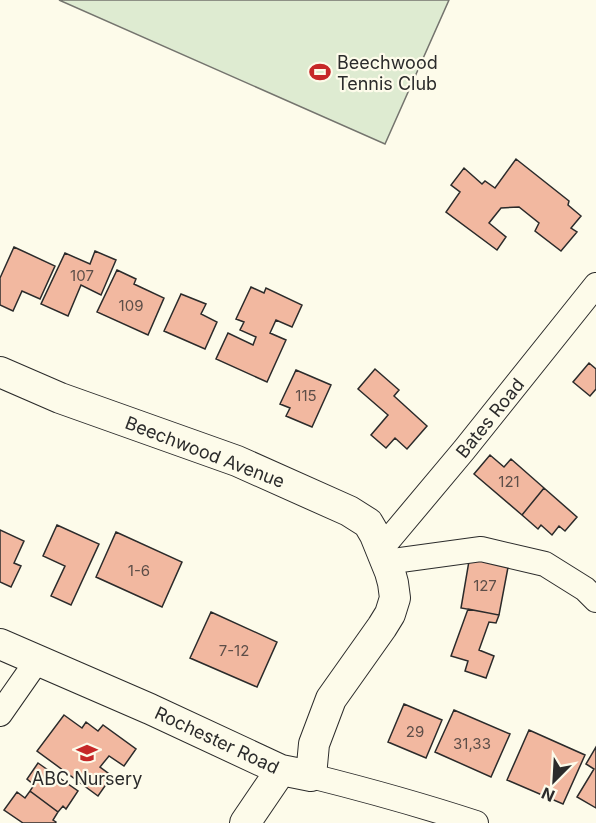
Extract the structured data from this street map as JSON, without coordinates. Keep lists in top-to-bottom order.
{
  "streets": {
    "street": ["Bates Road", "Rochester Road"]
  },
  "places": {
    "sports": ["Beechwood Tennis Club"],
    "school or university": ["ABC Nursery"]
  },
  "house_numbers": [
    "107",
    "109",
    "115",
    "121",
    "1-6",
    "127",
    "7-12",
    "29",
    "31,33"
  ],
  "north": "bottom left"
}
